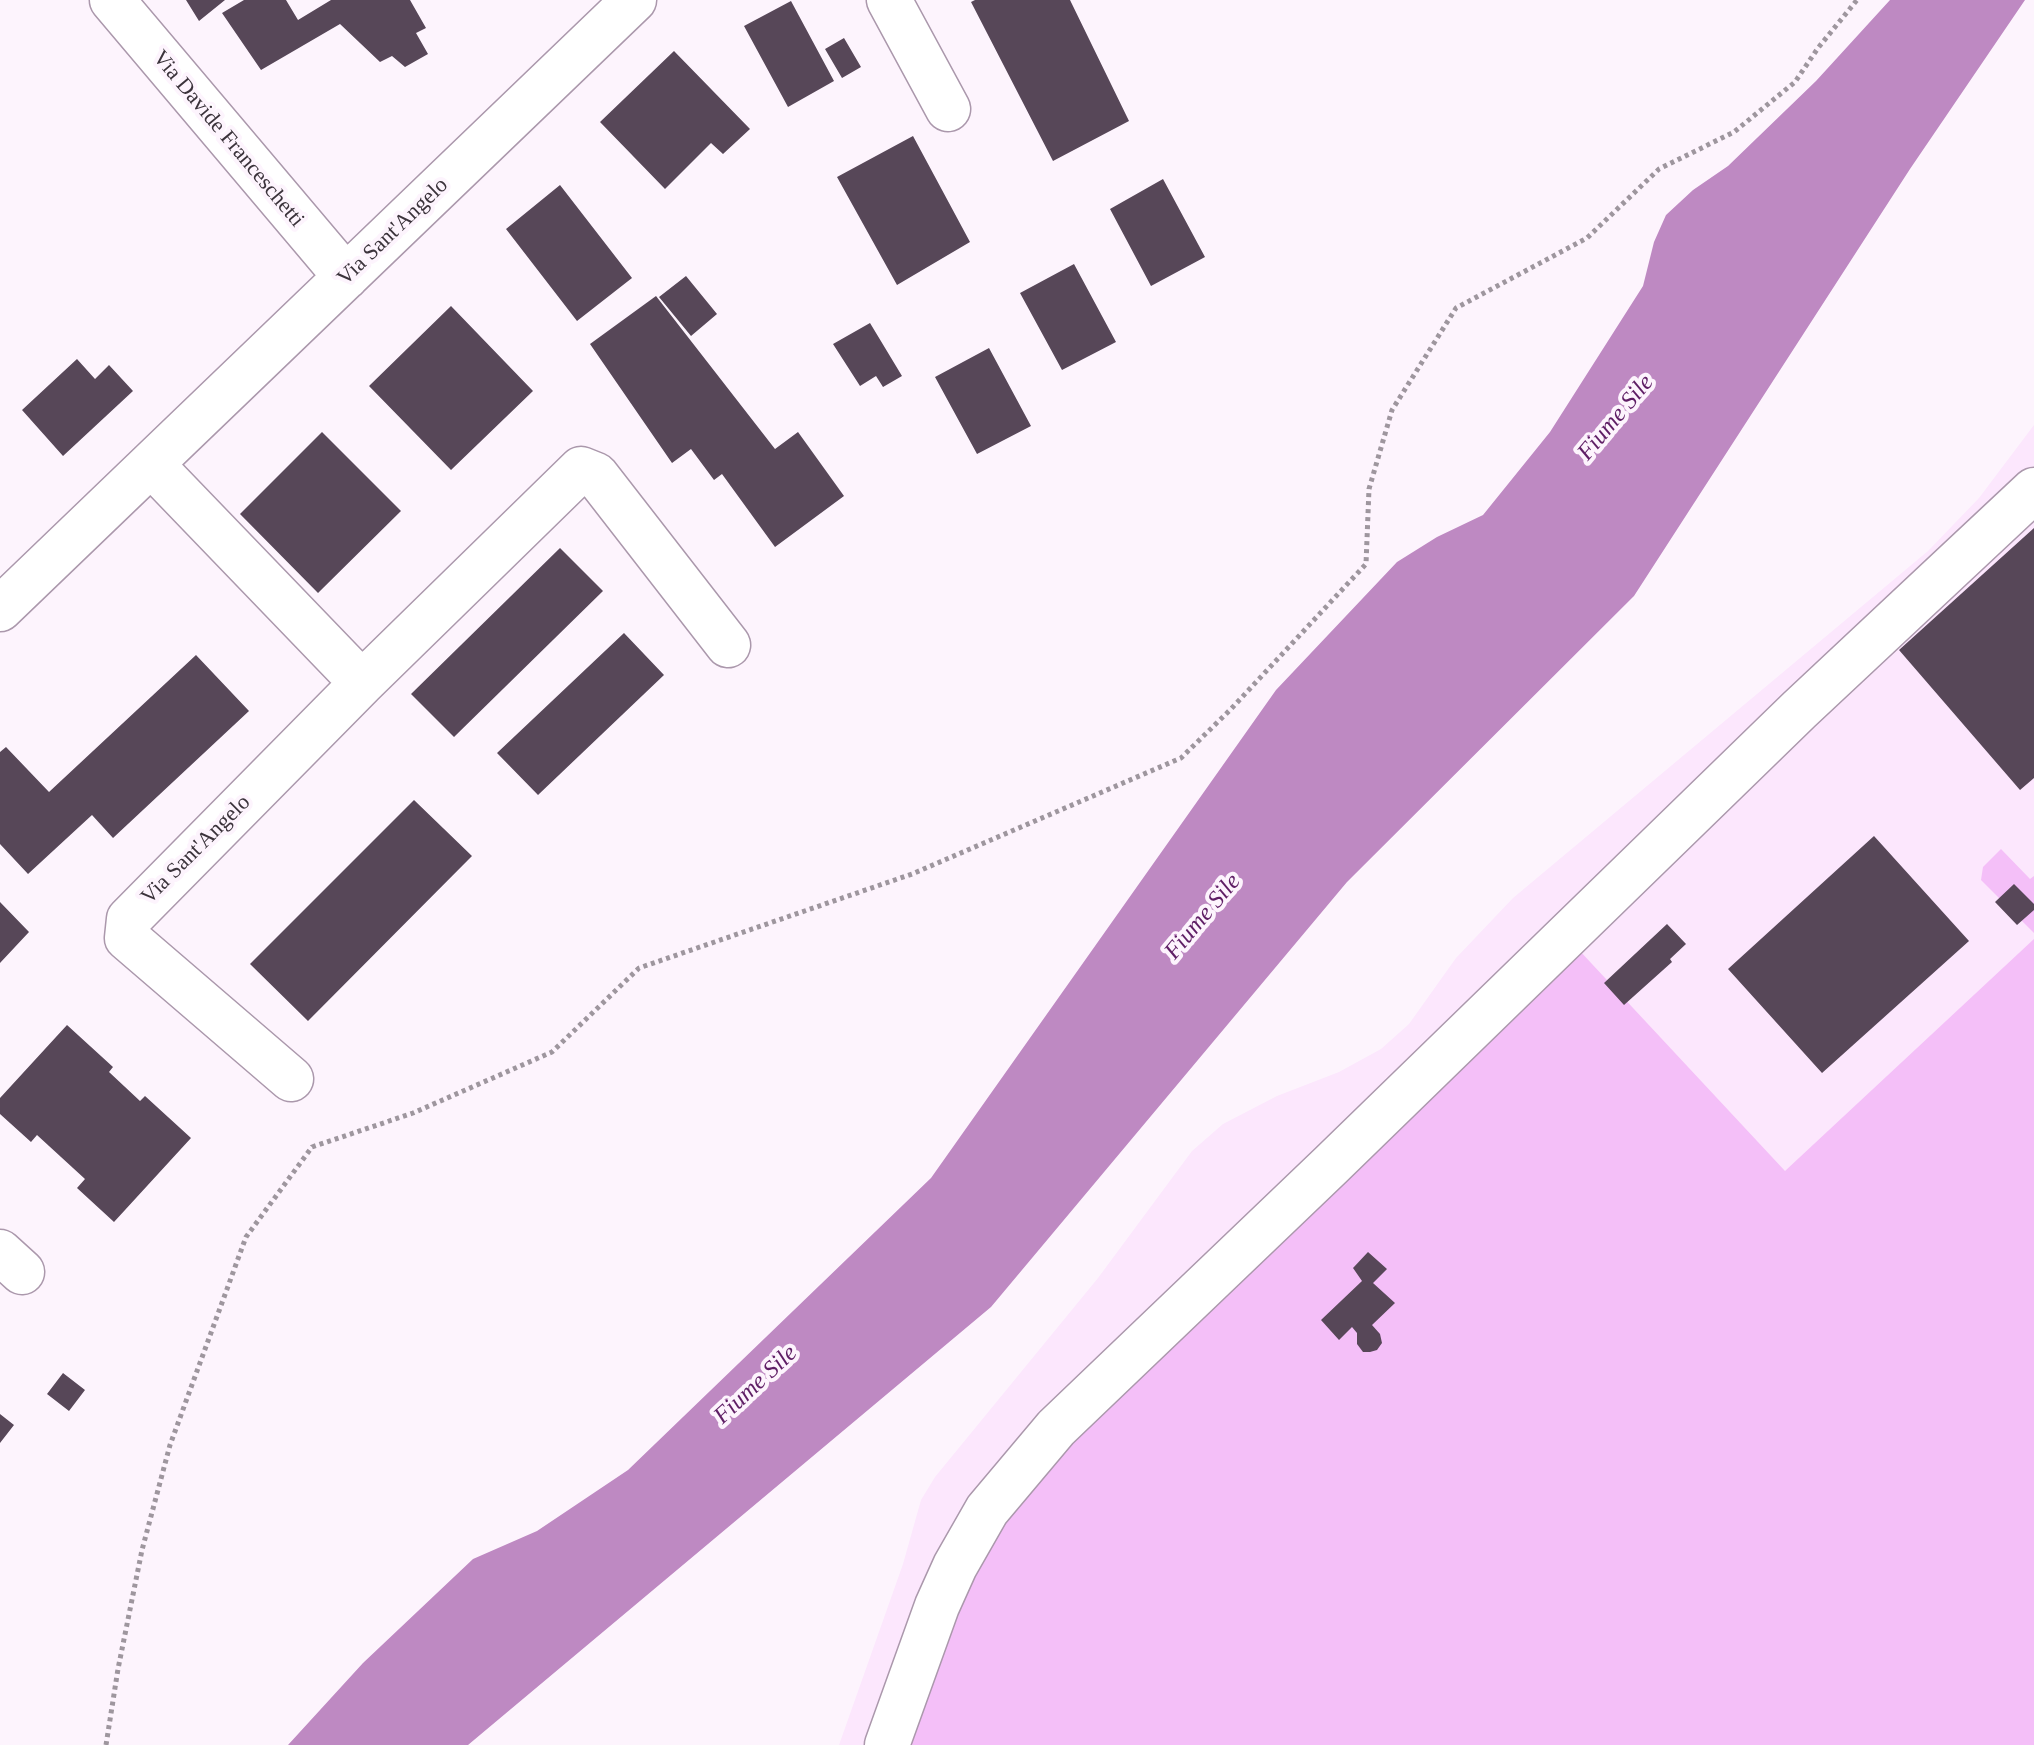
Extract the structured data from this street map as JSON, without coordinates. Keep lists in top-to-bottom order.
{
  "streets": {
    "street": ["Via Davide Franceschetti", "Via Sant'Angelo"]
  },
  "crossings": [
    ["Via Davide Franceschetti", "Via Sant'Angelo"]
  ],
  "water": ["Fiume Sile"]
}
